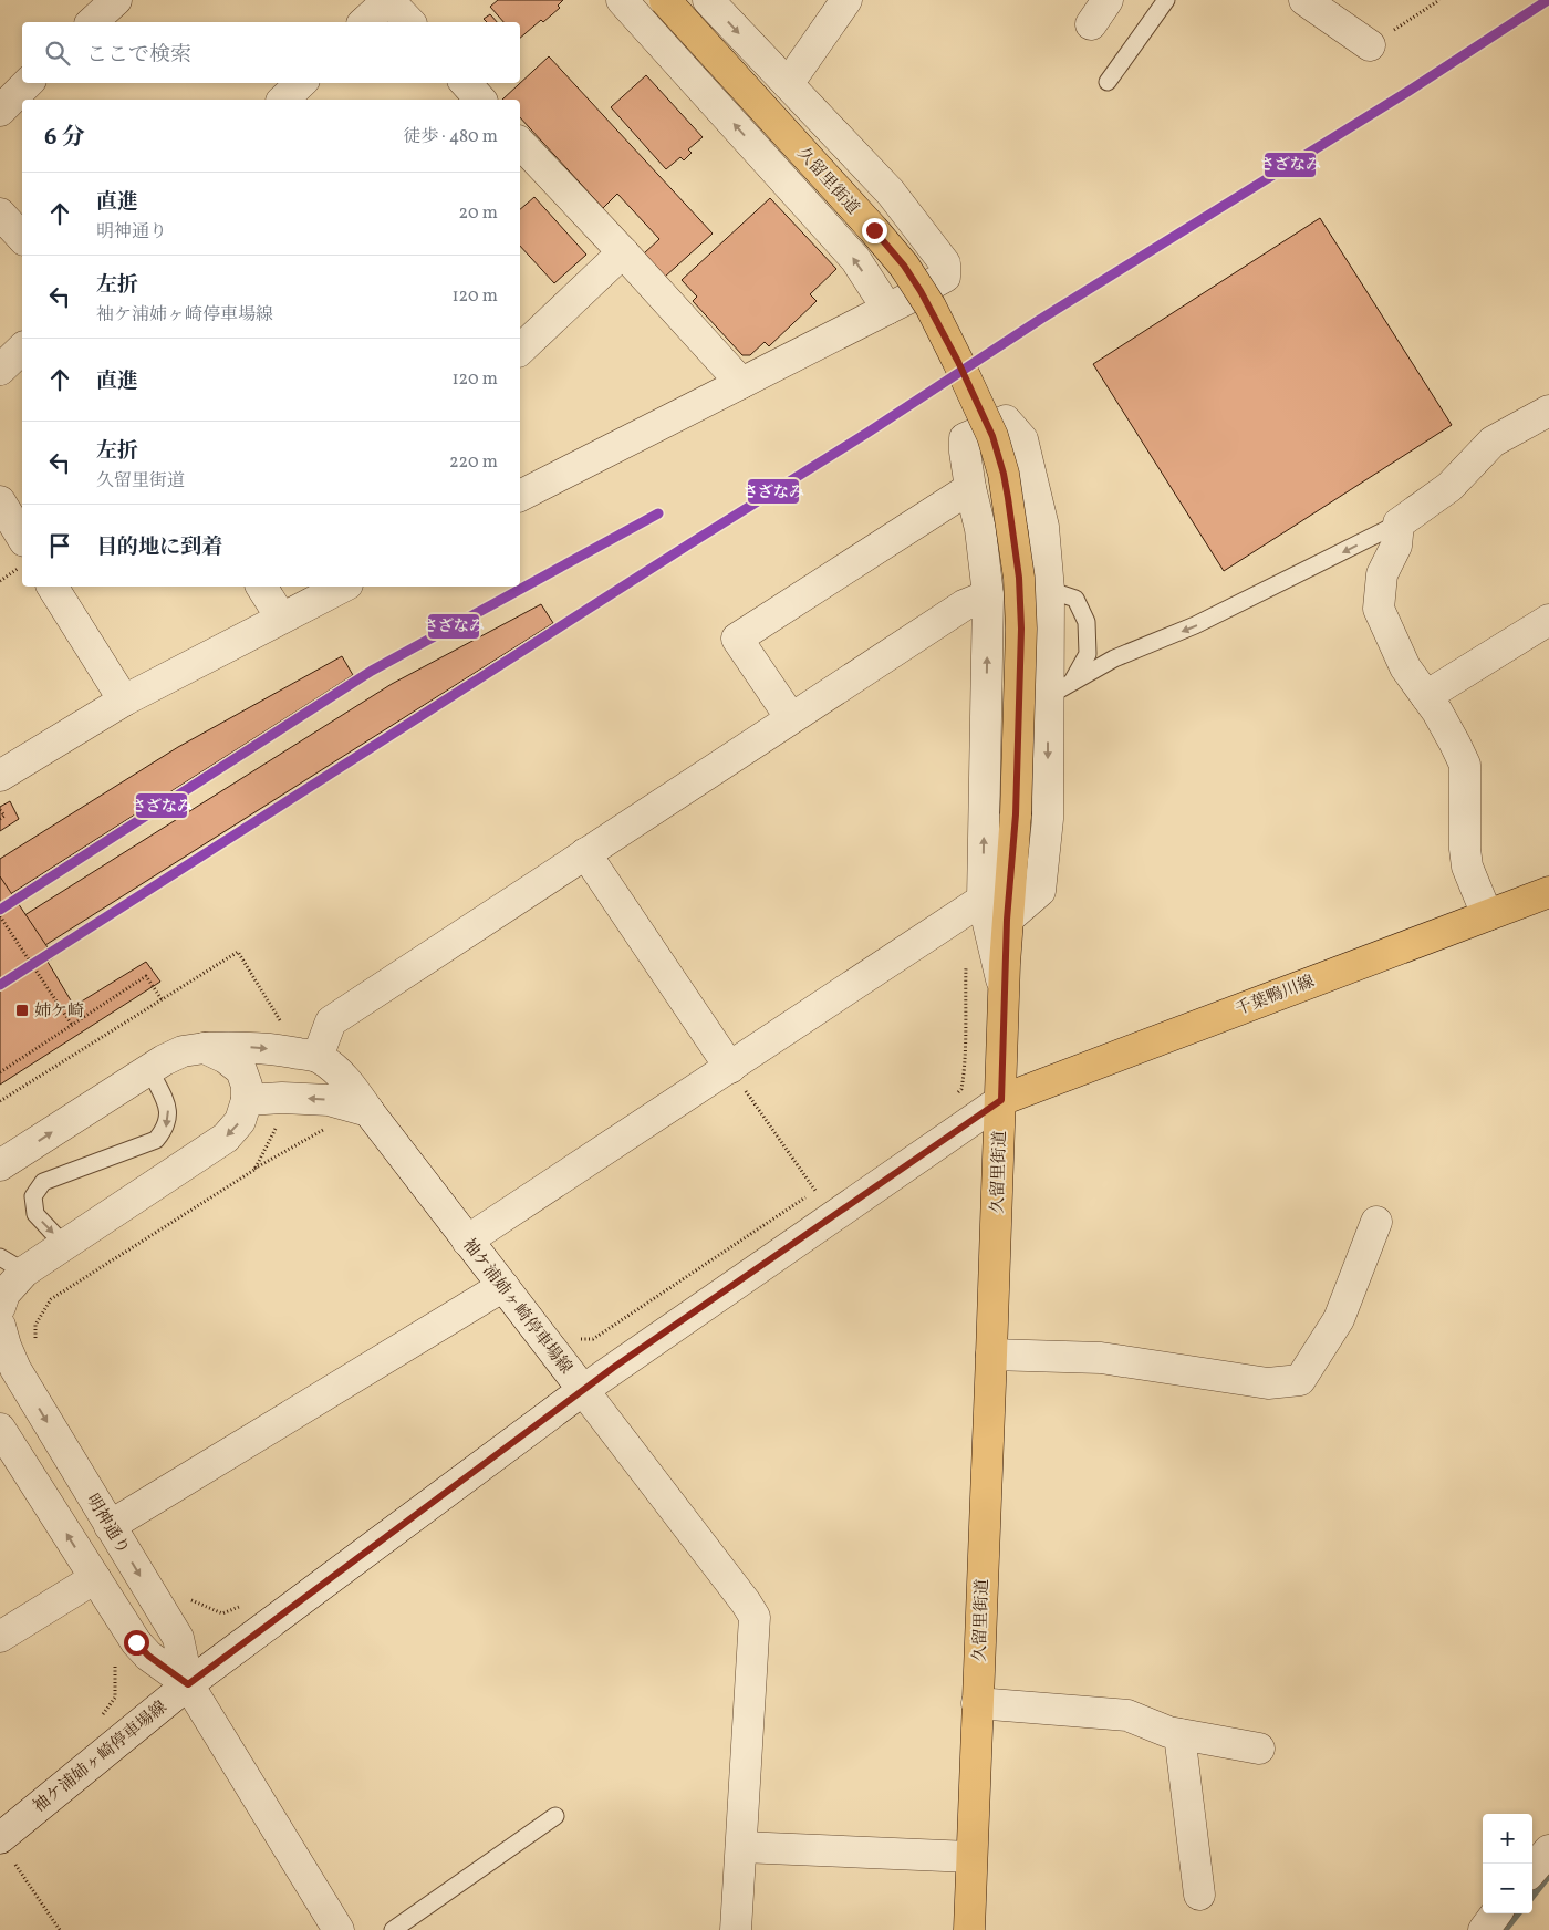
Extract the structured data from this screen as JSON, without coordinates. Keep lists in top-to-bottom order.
{
  "streets": {
    "main road": ["久留里街道", "千葉鴨川線"],
    "street": ["袖ケ浦姉ヶ崎停車場線", "明神通り"]
  },
  "crossings": [
    ["久留里街道", "千葉鴨川線"],
    ["袖ケ浦姉ヶ崎停車場線", "明神通り"]
  ],
  "places": {
    "transit": ["姉ケ崎"]
  },
  "lines": ["transit line さざなみ"],
  "page": {
    "search": "ここで検索",
    "heading": ["6 分", "徒歩 · 480 m"],
    "list": [
      ["直進", "明神通り", "20 m"],
      ["左折", "袖ケ浦姉ヶ崎停車場線", "120 m"],
      ["直進", "120 m"],
      ["左折", "久留里街道", "220 m"],
      "目的地に到着"
    ],
    "map_buttons": ["+", "−"]
  }
}
